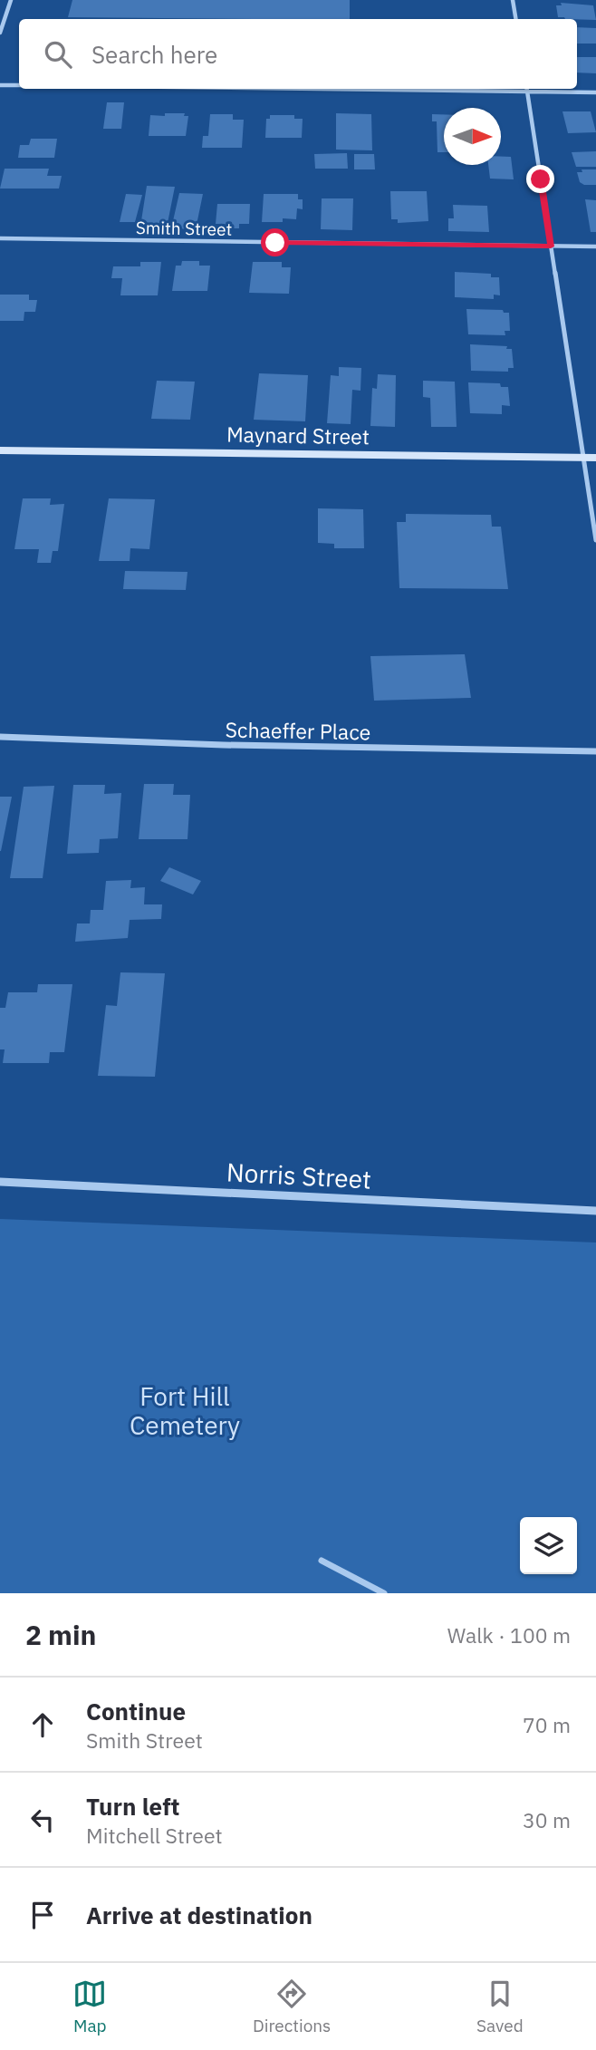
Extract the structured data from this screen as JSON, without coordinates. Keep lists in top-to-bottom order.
{
  "streets": {
    "street": [
      "Smith Street",
      "Maynard Street",
      "Schaeffer Place",
      "Norris Street"
    ]
  },
  "parks": ["Fort Hill Cemetery"],
  "north": "right",
  "page": {
    "search": "Search here",
    "heading": ["2 min", "Walk · 100 m"],
    "list": [
      ["Continue", "Smith Street", "70 m"],
      ["Turn left", "Mitchell Street", "30 m"],
      "Arrive at destination"
    ],
    "nav": ["Map", "Directions", "Saved"]
  }
}
